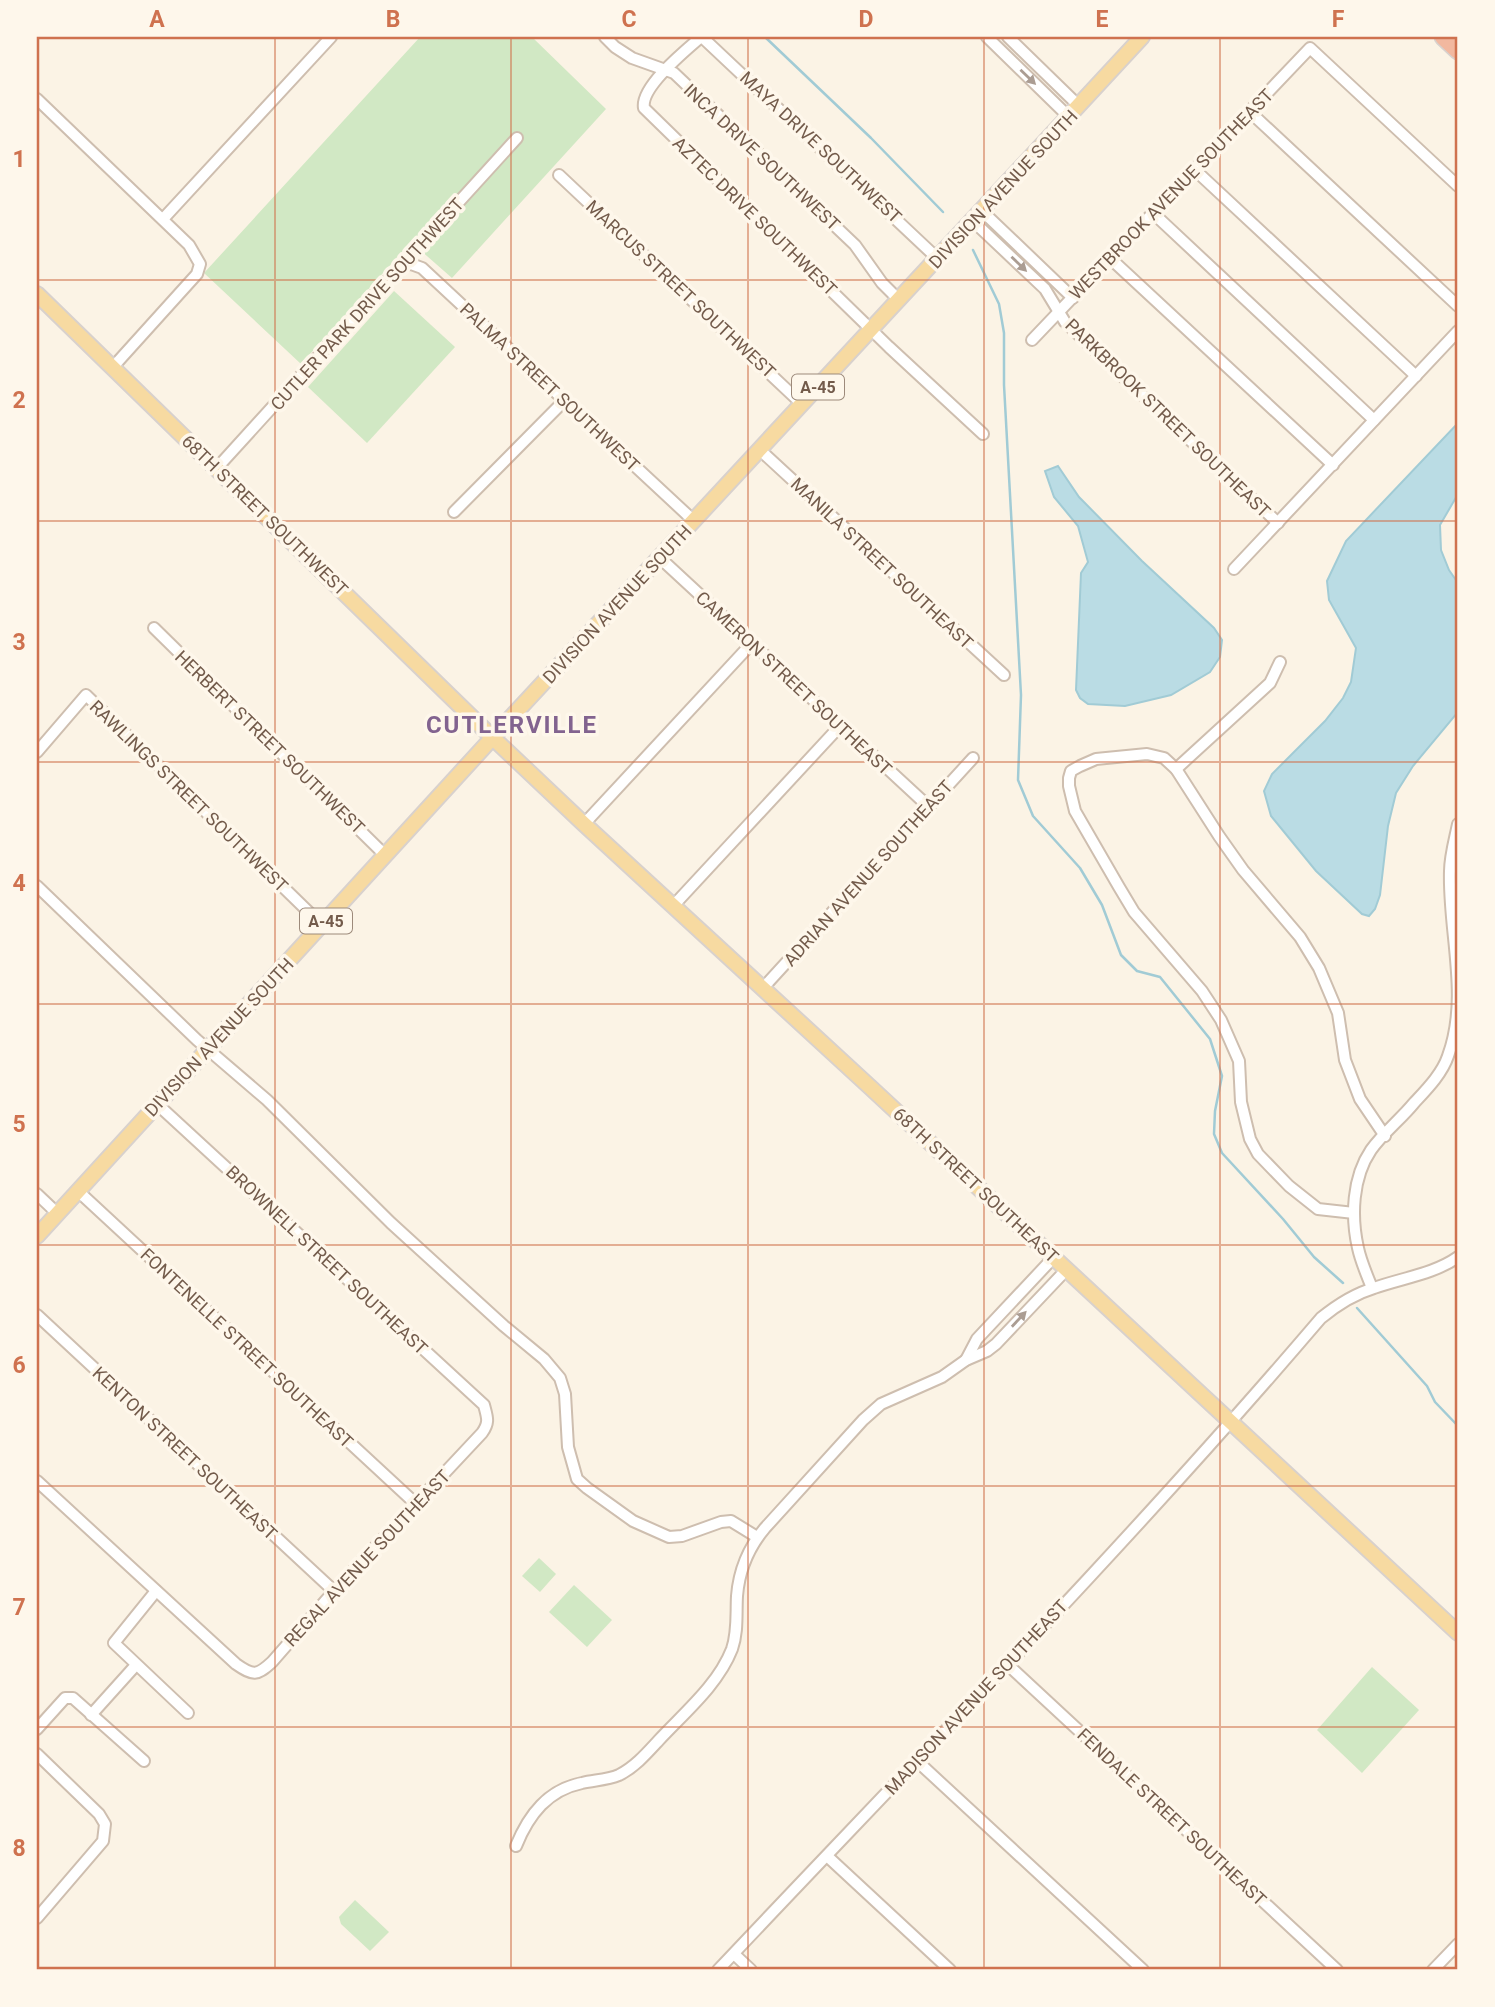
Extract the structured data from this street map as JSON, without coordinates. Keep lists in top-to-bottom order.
{
  "streets": {
    "main road": [
      "DIVISION AVENUE SOUTH",
      "A-45",
      "68TH STREET SOUTHWEST",
      "68TH STREET SOUTHEAST"
    ],
    "street": [
      "MAYA DRIVE SOUTHWEST",
      "INCA DRIVE SOUTHWEST",
      "WESTBROOK AVENUE SOUTHEAST",
      "AZTEC DRIVE SOUTHWEST",
      "MARCUS STREET SOUTHWEST",
      "CUTLER PARK DRIVE SOUTHWEST",
      "PALMA STREET SOUTHWEST",
      "PARKBROOK STREET SOUTHEAST",
      "MANILA STREET SOUTHEAST",
      "CAMERON STREET SOUTHEAST",
      "HERBERT STREET SOUTHWEST",
      "RAWLINGS STREET SOUTHWEST",
      "ADRIAN AVENUE SOUTHEAST",
      "BROWNELL STREET SOUTHEAST",
      "FONTENELLE STREET SOUTHEAST",
      "KENTON STREET SOUTHEAST",
      "REGAL AVENUE SOUTHEAST",
      "MADISON AVENUE SOUTHEAST",
      "FENDALE STREET SOUTHEAST"
    ]
  },
  "crossings": [
    ["MAYA DRIVE SOUTHWEST", "DIVISION AVENUE SOUTH"],
    ["INCA DRIVE SOUTHWEST", "DIVISION AVENUE SOUTH"],
    ["INCA DRIVE SOUTHWEST", "AZTEC DRIVE SOUTHWEST"],
    ["DIVISION AVENUE SOUTH", "AZTEC DRIVE SOUTHWEST"],
    ["DIVISION AVENUE SOUTH", "MARCUS STREET SOUTHWEST"],
    ["DIVISION AVENUE SOUTH", "PALMA STREET SOUTHWEST"],
    ["DIVISION AVENUE SOUTH", "PARKBROOK STREET SOUTHEAST"],
    ["DIVISION AVENUE SOUTH", "68TH STREET SOUTHWEST"],
    ["DIVISION AVENUE SOUTH", "MANILA STREET SOUTHEAST"],
    ["DIVISION AVENUE SOUTH", "CAMERON STREET SOUTHEAST"],
    ["DIVISION AVENUE SOUTH", "HERBERT STREET SOUTHWEST"],
    ["DIVISION AVENUE SOUTH", "RAWLINGS STREET SOUTHWEST"],
    ["DIVISION AVENUE SOUTH", "68TH STREET SOUTHEAST"],
    ["DIVISION AVENUE SOUTH", "BROWNELL STREET SOUTHEAST"],
    ["DIVISION AVENUE SOUTH", "FONTENELLE STREET SOUTHEAST"],
    ["WESTBROOK AVENUE SOUTHEAST", "PARKBROOK STREET SOUTHEAST"],
    ["CUTLER PARK DRIVE SOUTHWEST", "PALMA STREET SOUTHWEST"],
    ["CUTLER PARK DRIVE SOUTHWEST", "68TH STREET SOUTHWEST"],
    ["68TH STREET SOUTHWEST", "68TH STREET SOUTHEAST"],
    ["CAMERON STREET SOUTHEAST", "ADRIAN AVENUE SOUTHEAST"],
    ["ADRIAN AVENUE SOUTHEAST", "68TH STREET SOUTHEAST"],
    ["68TH STREET SOUTHEAST", "MADISON AVENUE SOUTHEAST"],
    ["BROWNELL STREET SOUTHEAST", "REGAL AVENUE SOUTHEAST"],
    ["FONTENELLE STREET SOUTHEAST", "REGAL AVENUE SOUTHEAST"],
    ["KENTON STREET SOUTHEAST", "REGAL AVENUE SOUTHEAST"],
    ["MADISON AVENUE SOUTHEAST", "FENDALE STREET SOUTHEAST"]
  ],
  "districts": ["CUTLERVILLE"],
  "grid": {
    "columns": [
      "A",
      "B",
      "C",
      "D",
      "E",
      "F"
    ],
    "rows": [
      "1",
      "2",
      "3",
      "4",
      "5",
      "6",
      "7",
      "8"
    ]
  }
}
